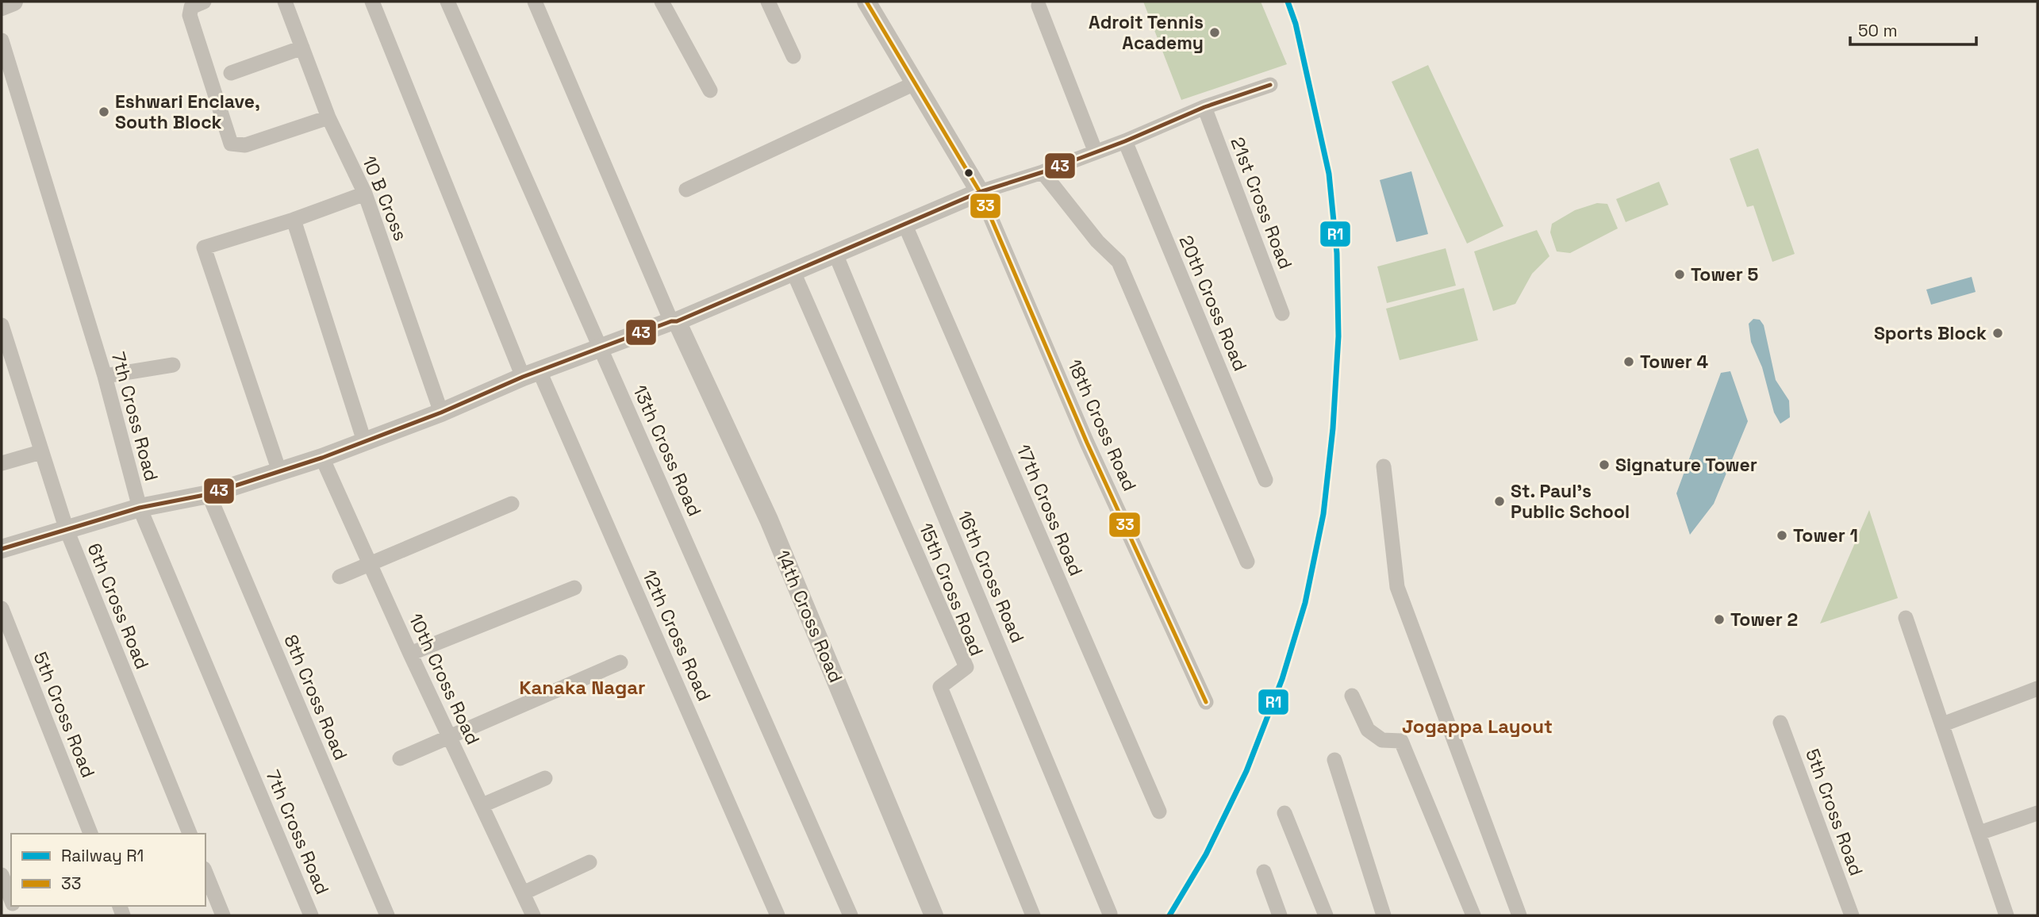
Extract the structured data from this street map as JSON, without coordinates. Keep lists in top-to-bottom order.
{
  "streets": {
    "street": [
      "10 B Cross",
      "21st Cross Road",
      "20th Cross Road",
      "7th Cross Road",
      "18th Cross Road",
      "13th Cross Road",
      "17th Cross Road",
      "16th Cross Road",
      "15th Cross Road",
      "6th Cross Road",
      "14th Cross Road",
      "12th Cross Road",
      "10th Cross Road",
      "8th Cross Road",
      "5th Cross Road"
    ]
  },
  "districts": ["Kanaka Nagar", "Jogappa Layout"],
  "places": [
    "Adroit Tennis Academy",
    "Eshwari Enclave, South Block",
    "Tower 5",
    "Sports Block",
    "Tower 4",
    "Signature Tower",
    "St. Paul's Public School",
    "Tower 1",
    "Tower 2"
  ],
  "lines": ["rail line R1", "transit line 33", "transit line 43"],
  "legend": ["Railway R1", "33"],
  "scale_bar": "50 m"
}
